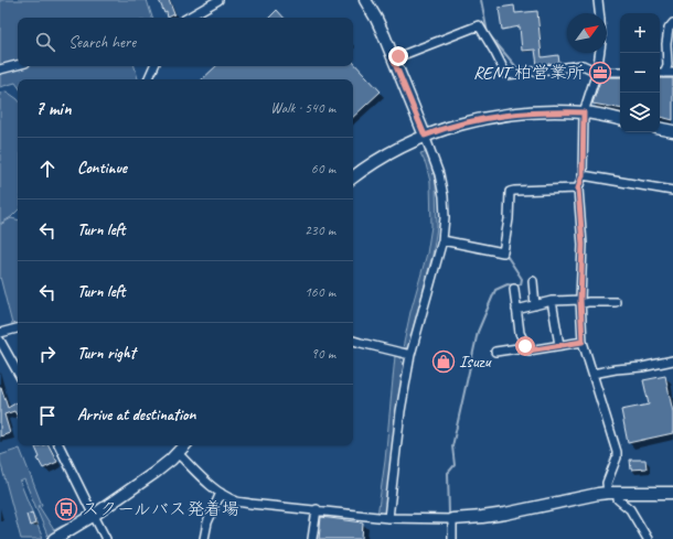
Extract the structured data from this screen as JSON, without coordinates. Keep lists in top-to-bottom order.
{
  "places": {
    "office": ["RENT 柏営業所"],
    "shop": ["Isuzu"],
    "bus stop": ["スクールバス発着場"]
  },
  "north": "top right",
  "page": {
    "map_buttons": ["+", "−"],
    "search": "Search here",
    "heading": ["7 min", "Walk · 540 m"],
    "list": [
      ["Continue", "60 m"],
      ["Turn left", "230 m"],
      ["Turn left", "160 m"],
      ["Turn right", "90 m"],
      "Arrive at destination"
    ]
  }
}
